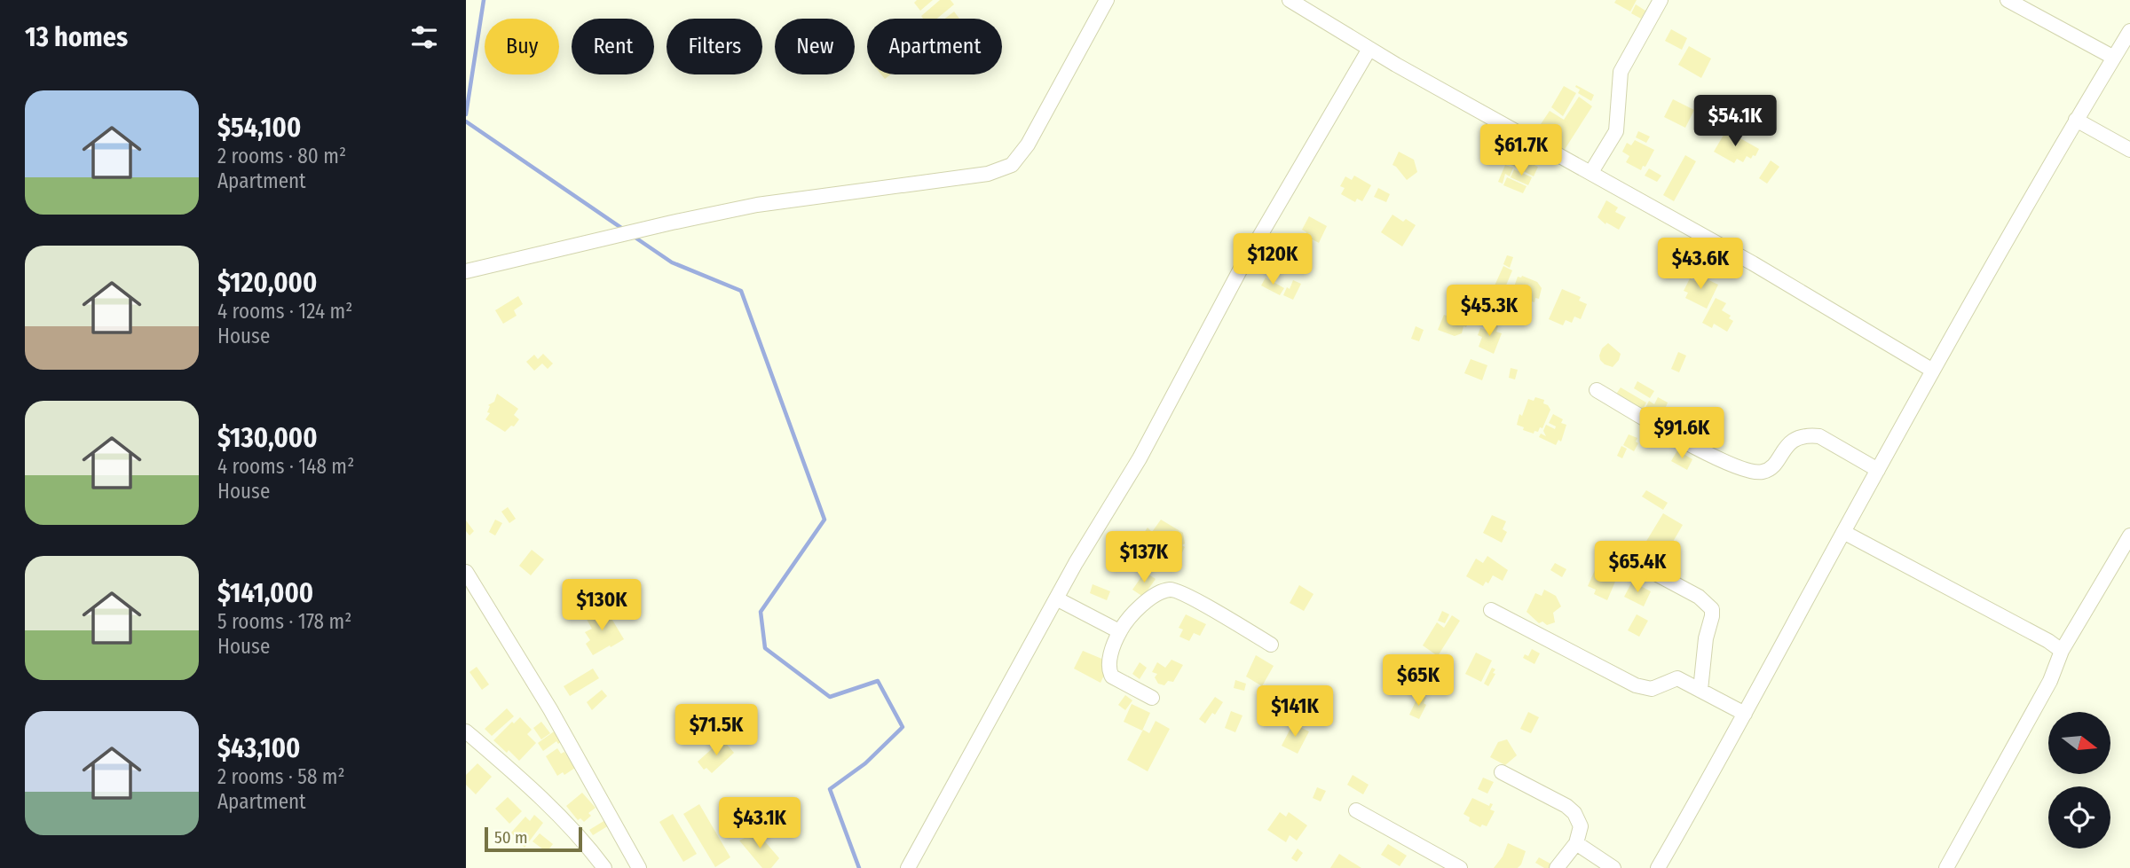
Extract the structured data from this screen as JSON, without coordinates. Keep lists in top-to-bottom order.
{
  "scale_bar": "50 m",
  "north": "right",
  "page": {
    "heading": "13 homes",
    "chip": [
      "Buy",
      "Rent",
      "Filters",
      "New",
      "Apartment"
    ],
    "list": [
      {
        "name": "$54,100",
        "note": "2 rooms · 80 m² · Apartment"
      },
      {
        "name": "$120,000",
        "note": "4 rooms · 124 m² · House"
      },
      {
        "name": "$130,000",
        "note": "4 rooms · 148 m² · House"
      },
      {
        "name": "$141,000",
        "note": "5 rooms · 178 m² · House"
      },
      {
        "name": "$43,100",
        "note": "2 rooms · 58 m² · Apartment"
      }
    ],
    "price": [
      "$54.1K",
      "$61.7K",
      "$120K",
      "$43.6K",
      "$45.3K",
      "$91.6K",
      "$137K",
      "$65.4K",
      "$130K",
      "$65K",
      "$141K",
      "$71.5K",
      "$43.1K"
    ],
    "scale": "50 m"
  }
}
